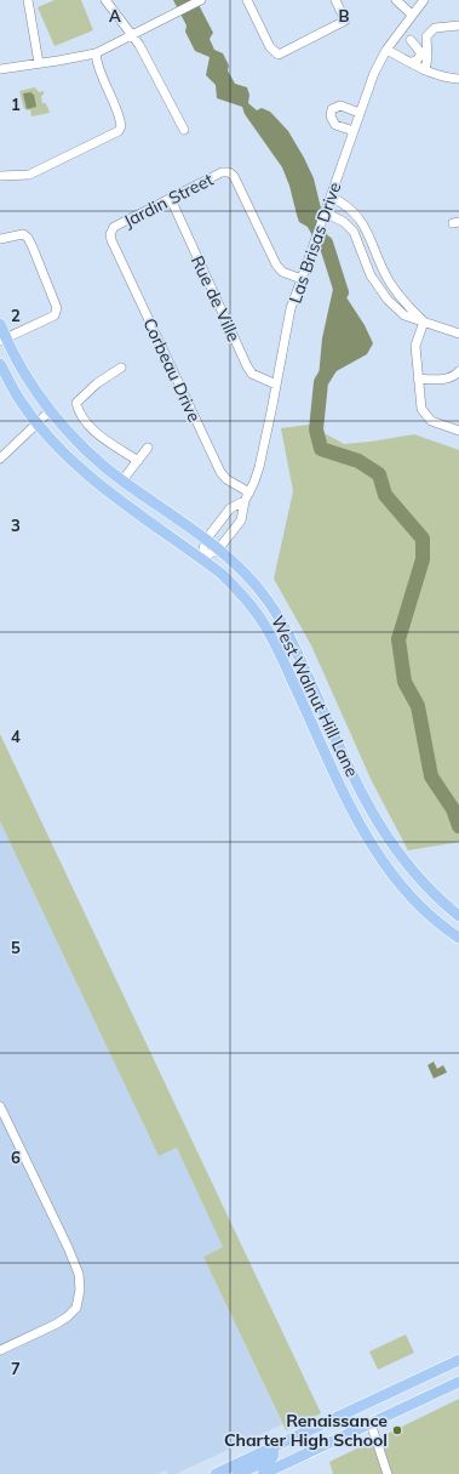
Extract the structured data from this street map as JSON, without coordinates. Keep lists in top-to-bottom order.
{
  "streets": {
    "main road": ["West Walnut Hill Lane"],
    "street": [
      "Jardin Street",
      "Las Brisas Drive",
      "Rue de Ville",
      "Corbeau Drive"
    ]
  },
  "crossings": [
    ["Jardin Street", "Las Brisas Drive"],
    ["Jardin Street", "Rue de Ville"],
    ["Jardin Street", "Corbeau Drive"],
    ["Las Brisas Drive", "Rue de Ville"],
    ["Las Brisas Drive", "Corbeau Drive"],
    ["Las Brisas Drive", "West Walnut Hill Lane"]
  ],
  "places": ["Renaissance Charter High School"],
  "grid": {
    "columns": ["A", "B"],
    "rows": [
      "1",
      "2",
      "3",
      "4",
      "5",
      "6",
      "7"
    ]
  }
}
